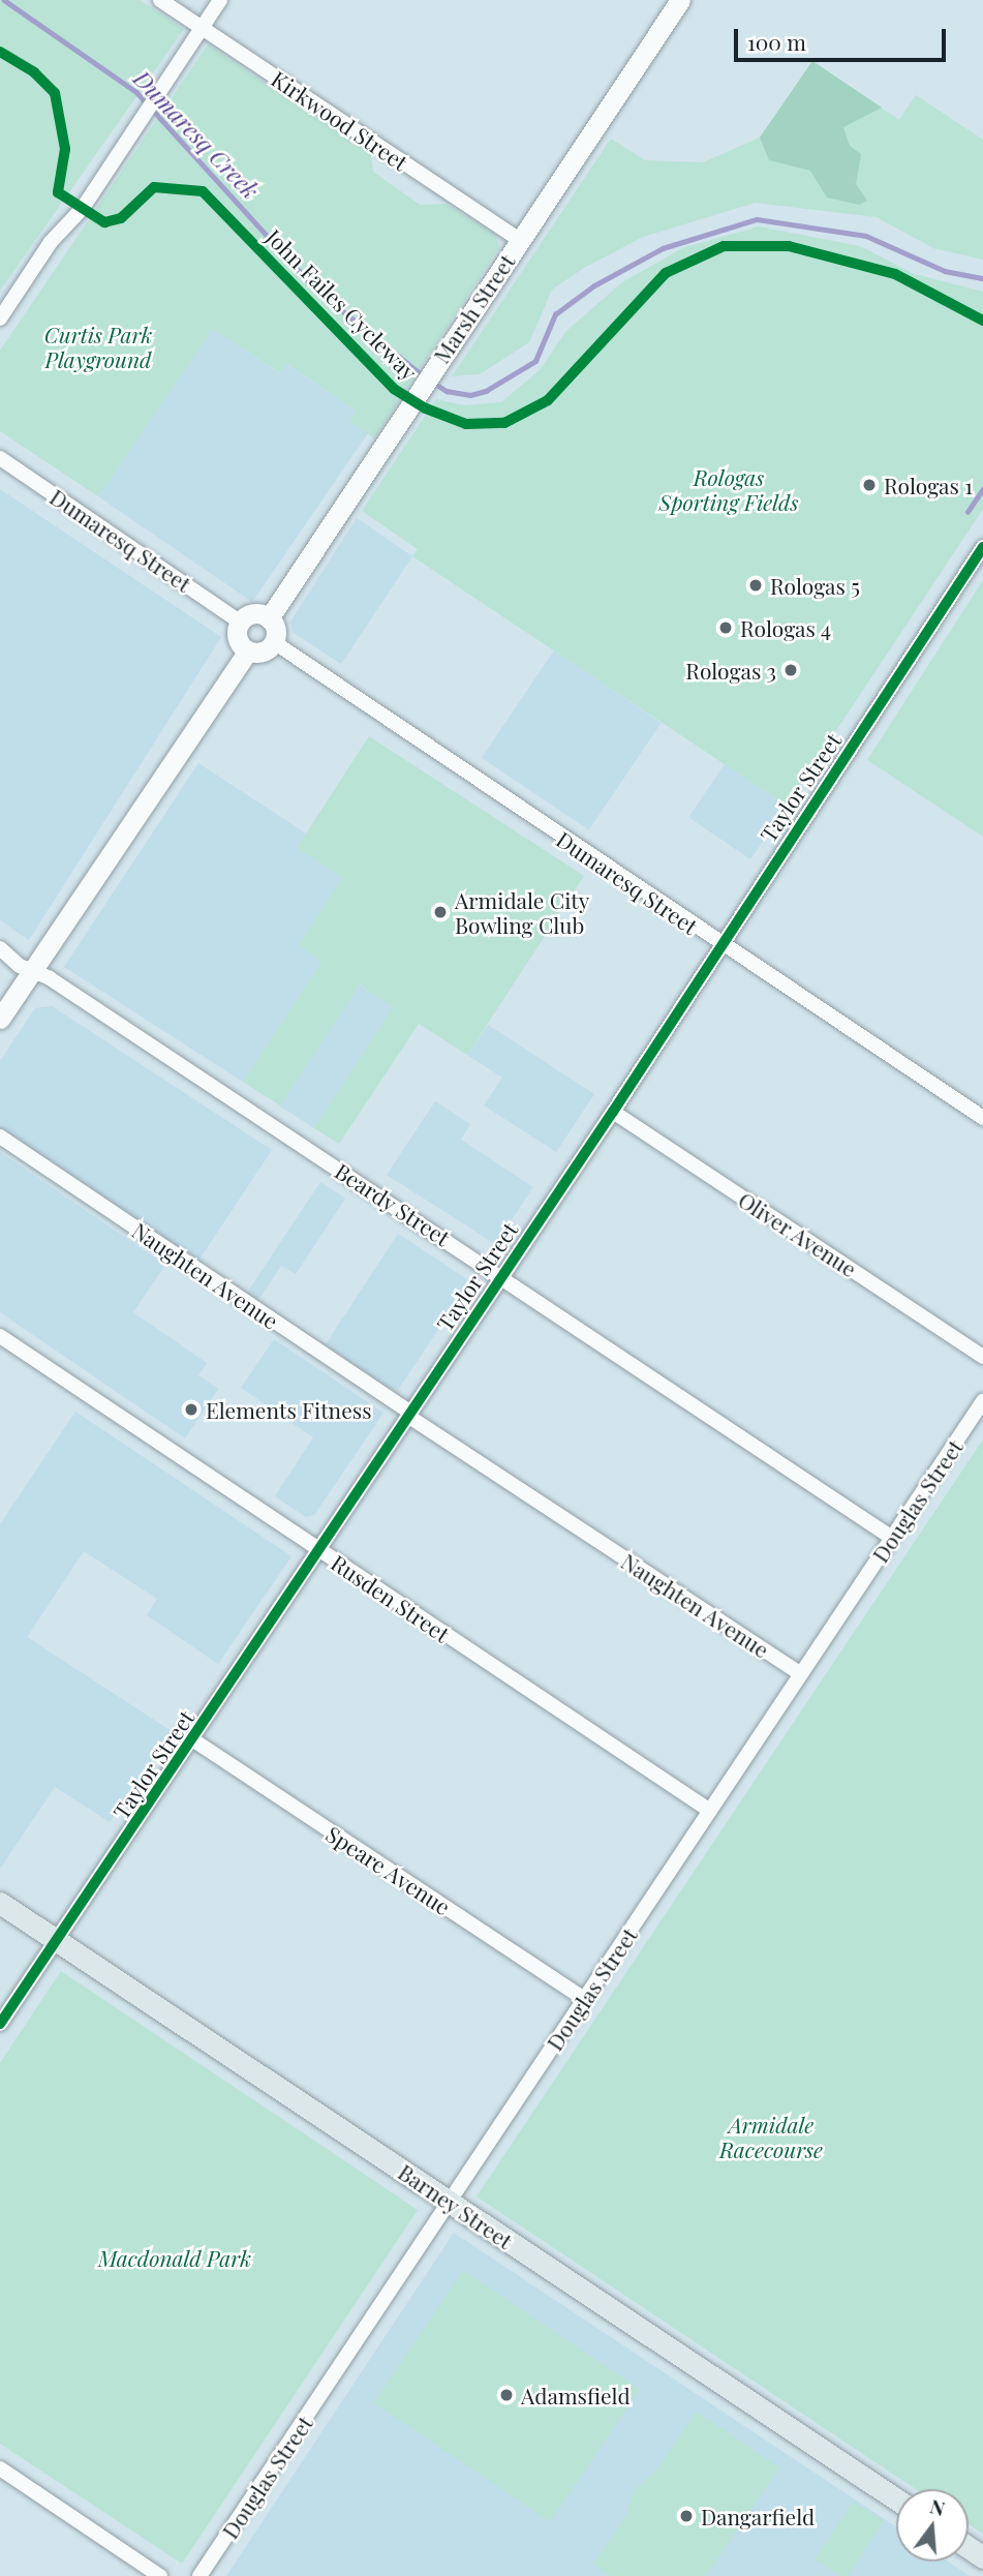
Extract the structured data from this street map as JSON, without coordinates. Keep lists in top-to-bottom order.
{
  "streets": {
    "main road": ["Marsh Street", "Barney Street"],
    "street": [
      "Kirkwood Street",
      "Dumaresq Street",
      "Taylor Street",
      "Beardy Street",
      "Oliver Avenue",
      "Naughten Avenue",
      "Douglas Street",
      "Rusden Street",
      "Speare Avenue"
    ],
    "cycle path": ["John Failes Cycleway"]
  },
  "crossings": [
    ["Kirkwood Street", "Marsh Street"],
    ["Marsh Street", "Dumaresq Street"],
    ["Dumaresq Street", "Taylor Street"],
    ["Taylor Street", "Beardy Street"],
    ["Taylor Street", "Oliver Avenue"],
    ["Taylor Street", "Naughten Avenue"],
    ["Taylor Street", "Rusden Street"],
    ["Taylor Street", "Speare Avenue"],
    ["Taylor Street", "Barney Street"],
    ["Beardy Street", "Douglas Street"],
    ["Naughten Avenue", "Douglas Street"],
    ["Douglas Street", "Rusden Street"],
    ["Douglas Street", "Speare Avenue"],
    ["Douglas Street", "Barney Street"]
  ],
  "water": ["Dumaresq Creek"],
  "parks": [
    "Curtis Park Playground",
    "Rologas Sporting Fields",
    "Armidale Racecourse",
    "Macdonald Park"
  ],
  "places": [
    "Rologas 1",
    "Rologas 5",
    "Rologas 4",
    "Rologas 3",
    "Armidale City Bowling Club",
    "Elements Fitness",
    "Adamsfield",
    "Dangarfield"
  ],
  "scale_bar": "100 m",
  "north": "top"
}
